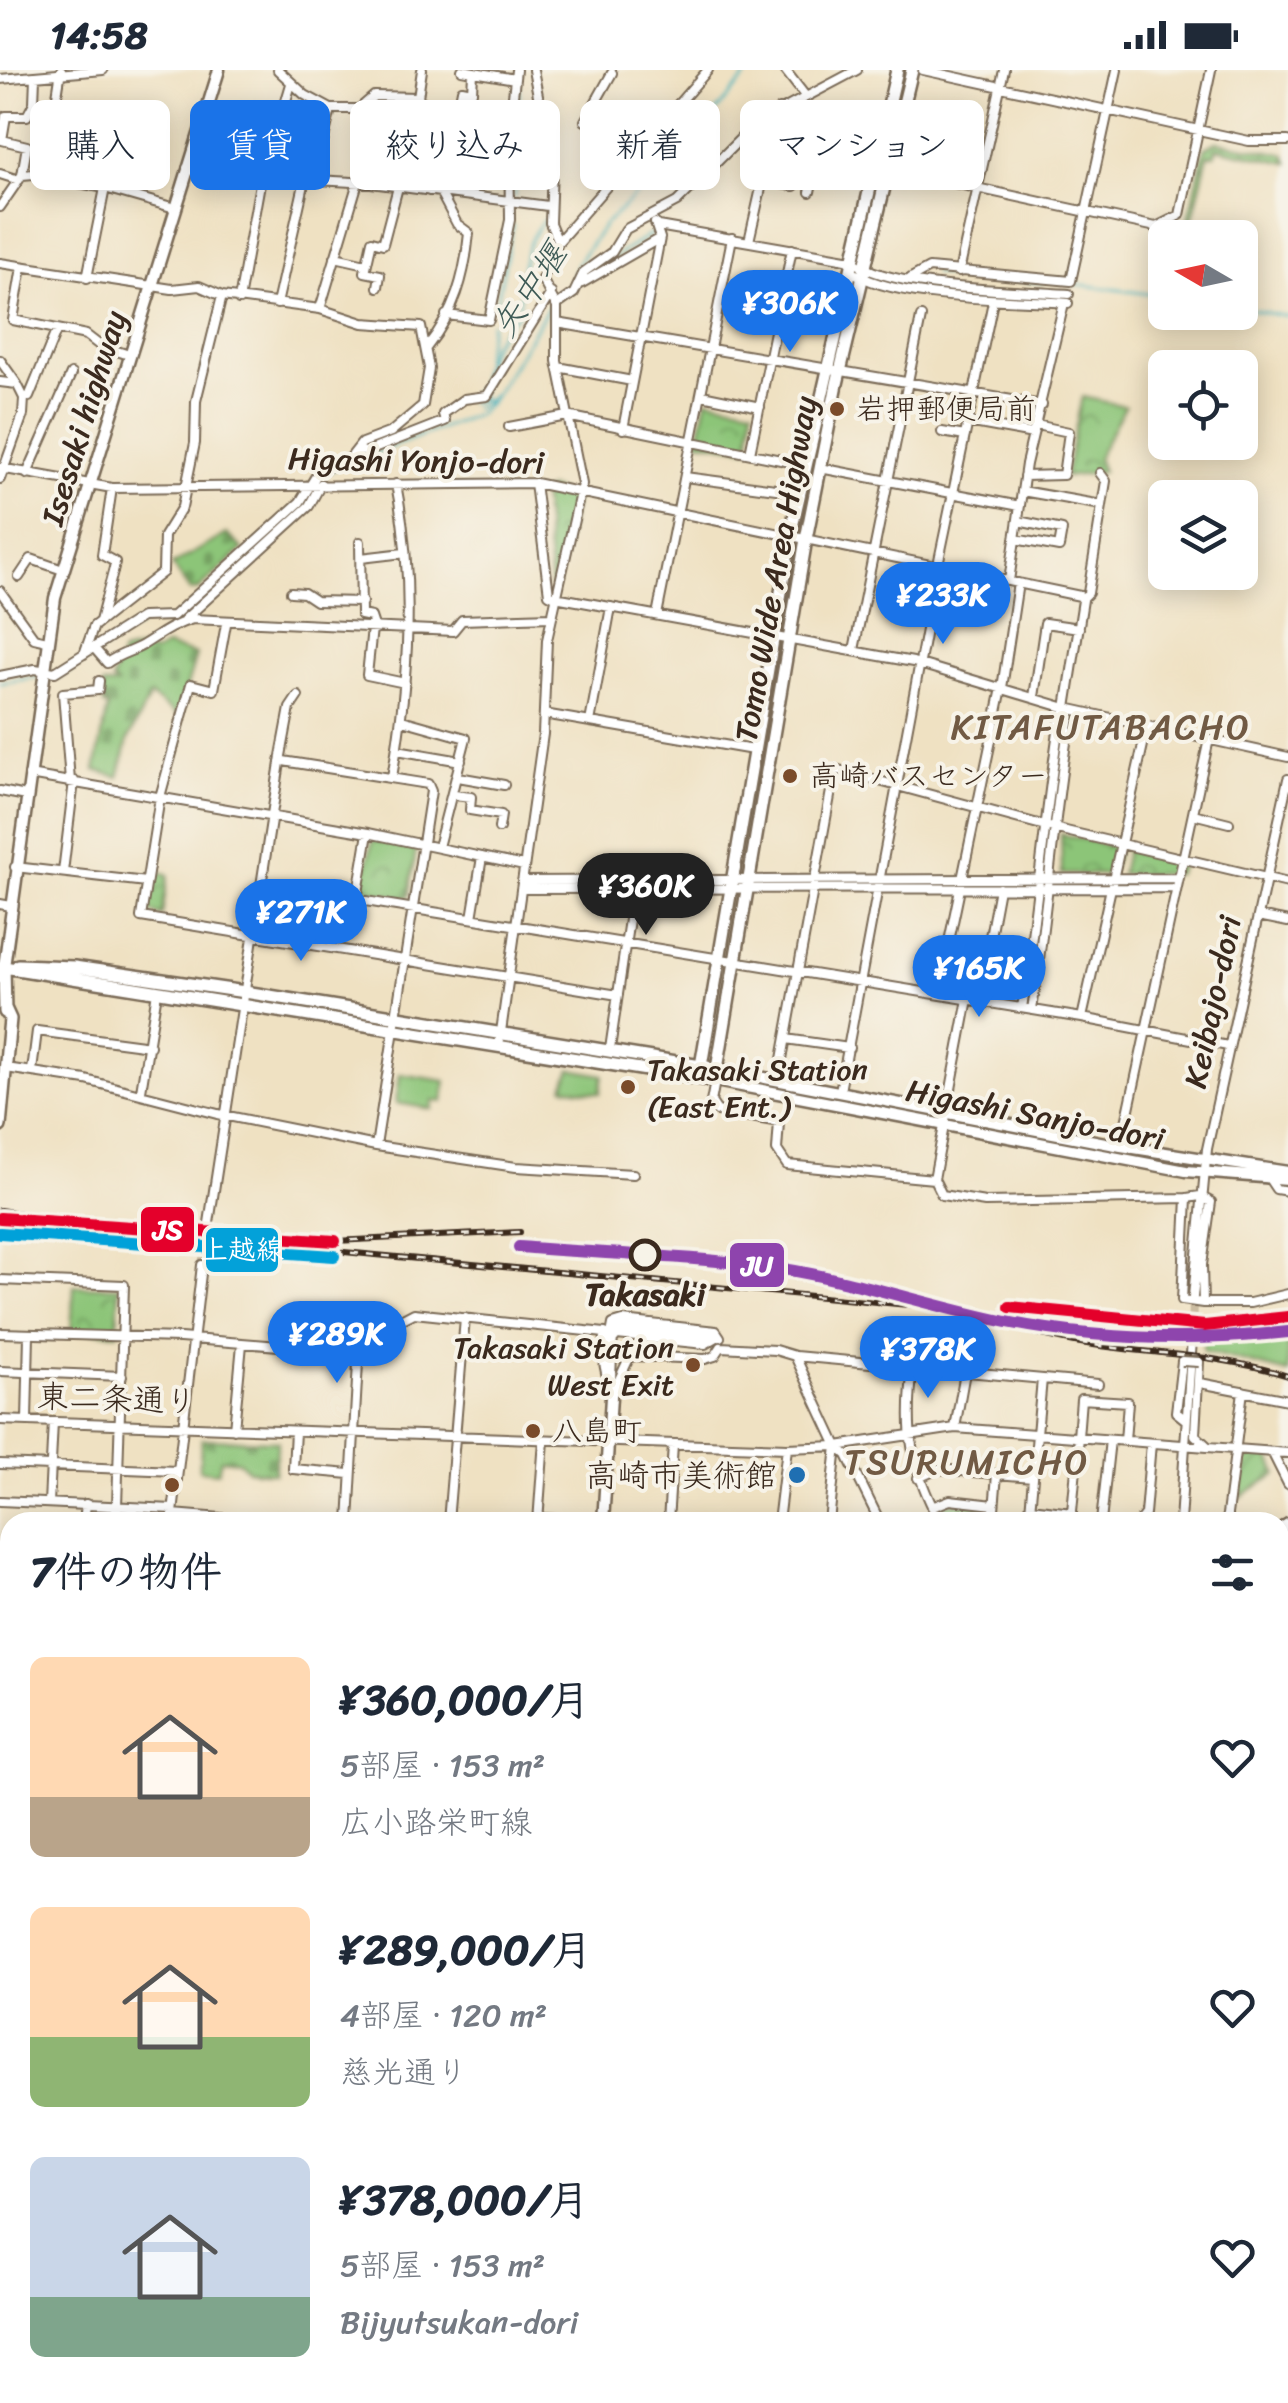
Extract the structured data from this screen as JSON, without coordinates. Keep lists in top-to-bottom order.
{
  "streets": {
    "highway": ["Tomo Wide Area Highway", "Higashi Sanjo-dori"],
    "main road": ["Isesaki highway"],
    "street": ["Higashi Yonjo-dori", "Keibajo-dori", "東二条通り"]
  },
  "crossings": [
    ["Isesaki highway", "Higashi Yonjo-dori"],
    ["Isesaki highway", "Higashi Sanjo-dori"],
    ["Higashi Yonjo-dori", "Tomo Wide Area Highway"],
    ["Tomo Wide Area Highway", "Higashi Sanjo-dori"],
    ["Keibajo-dori", "Higashi Sanjo-dori"]
  ],
  "districts": ["KITAFUTABACHO", "TSURUMICHO"],
  "water": ["矢中堰"],
  "places": [
    "岩押郵便局前",
    "高崎バスセンター",
    "Takasaki Station (East Ent.)",
    "Takasaki",
    "Takasaki Station West Exit",
    "八島町",
    "高崎市美術館"
  ],
  "lines": ["transit line JS", "transit line 上越線", "transit line JU"],
  "north": "left",
  "page": {
    "status": "14:58",
    "chip": [
      "購入",
      "賃貸",
      "絞り込み",
      "新着",
      "マンション"
    ],
    "price": [
      "¥306K",
      "¥233K",
      "¥360K",
      "¥271K",
      "¥165K",
      "¥289K",
      "¥378K"
    ],
    "heading": "7件の物件",
    "list": [
      {
        "name": "¥360,000/月",
        "note": "5部屋 · 153 m² · 広小路栄町線"
      },
      {
        "name": "¥289,000/月",
        "note": "4部屋 · 120 m² · 慈光通り"
      },
      {
        "name": "¥378,000/月",
        "note": "5部屋 · 153 m² · Bijyutsukan-dori"
      }
    ]
  }
}
